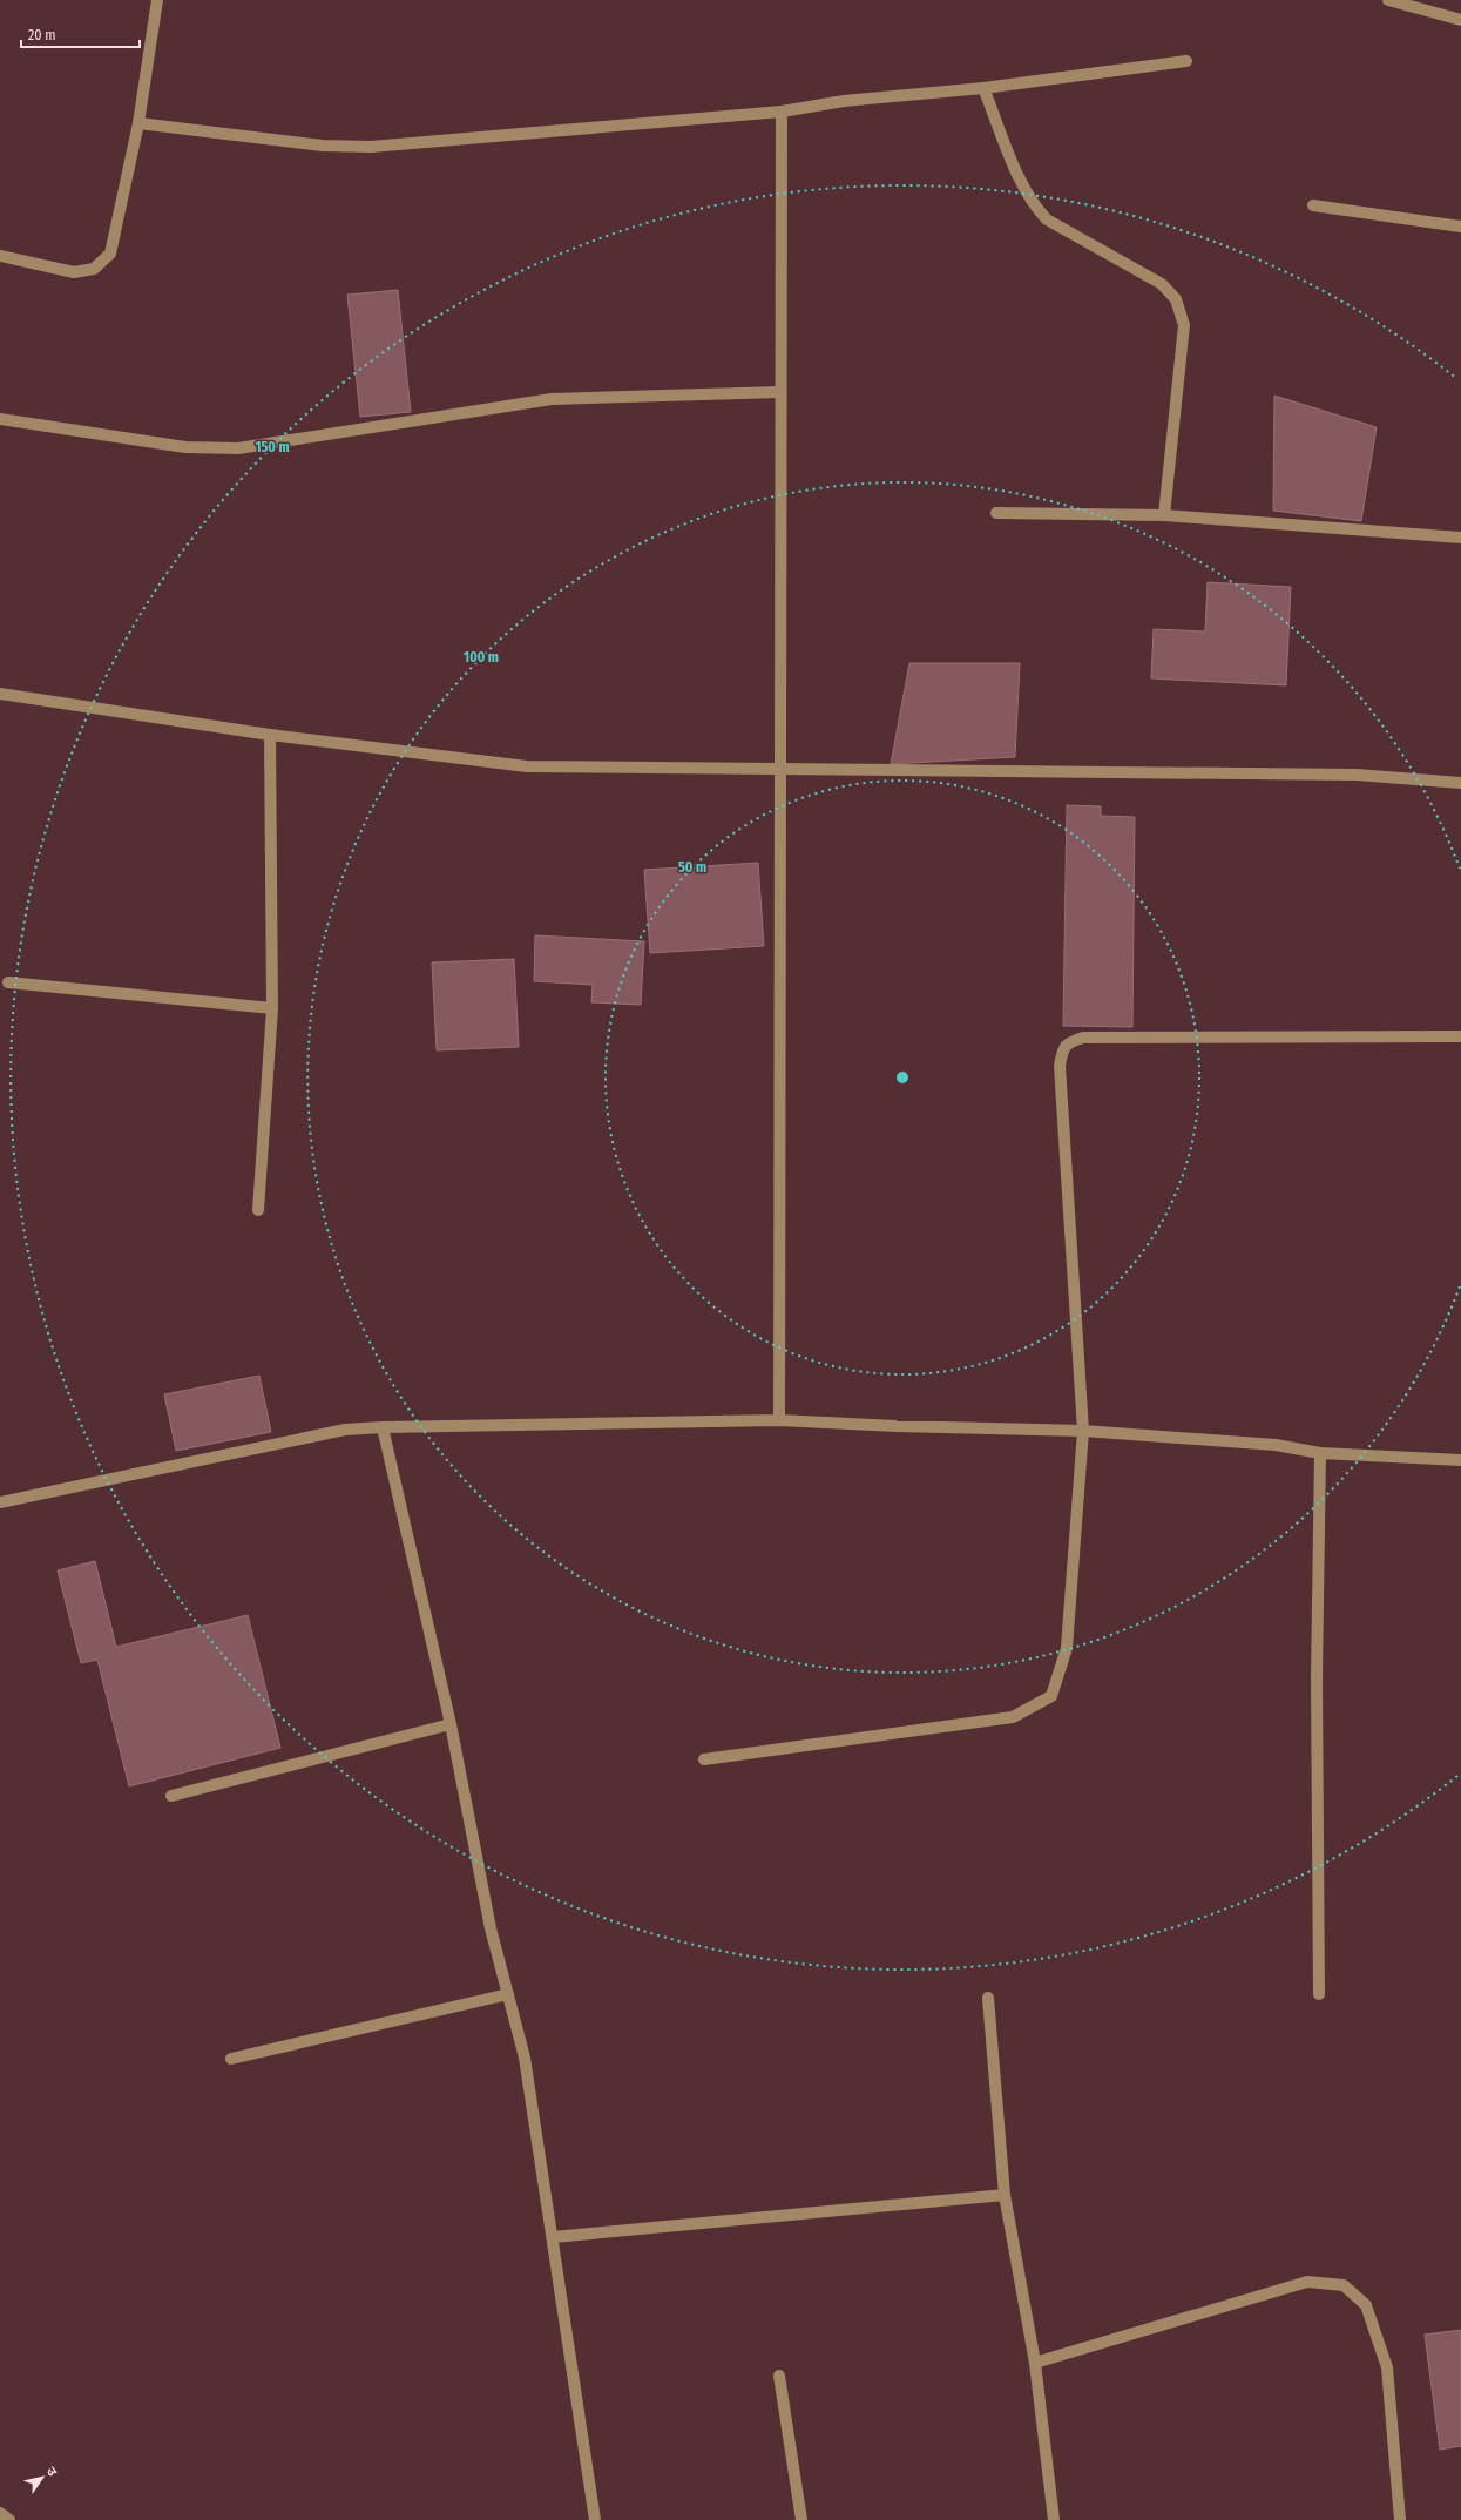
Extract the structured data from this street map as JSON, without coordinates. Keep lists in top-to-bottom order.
{
  "scale_bar": "20 m",
  "north": "top right",
  "rings": ["150 m", "100 m", "50 m"]
}
